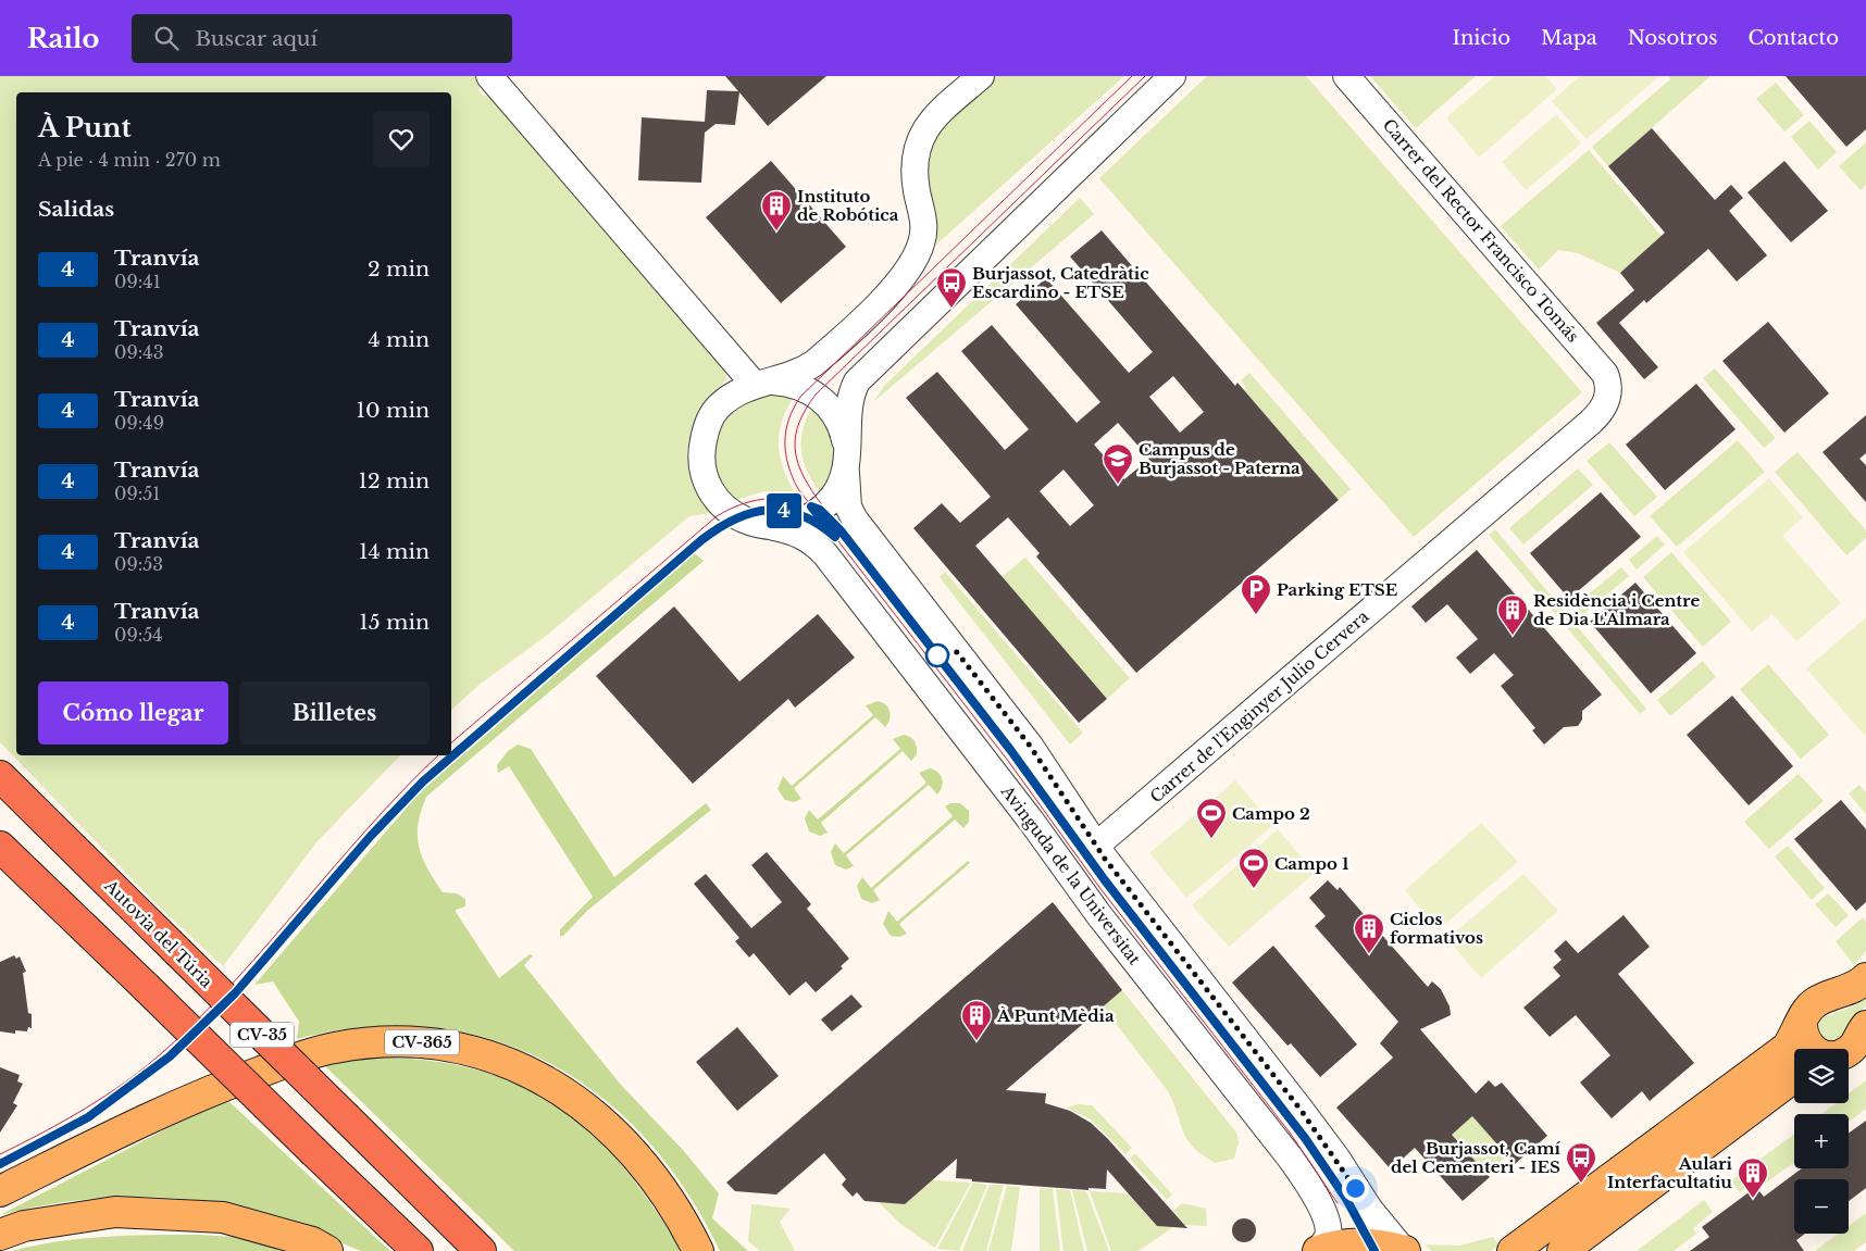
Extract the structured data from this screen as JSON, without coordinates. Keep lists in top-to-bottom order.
{
  "streets": {
    "highway": ["Autovia del Túria", "CV-35"],
    "main road": ["CV-365"],
    "street": ["Carrer del Rector Francisco Tomás", "Carrer de l'Enginyer Julio Cervera", "Avinguda de la Universitat"]
  },
  "crossings": [
    ["Carrer del Rector Francisco Tomás", "Carrer de l'Enginyer Julio Cervera"]
  ],
  "places": {
    "building": [
      "Instituto de Robótica",
      "Residència i Centre de Dia L'Almara",
      "Ciclos formativos",
      "À Punt Mèdia",
      "Aulari Interfacultatiu"
    ],
    "bus stop": ["Burjassot, Catedràtic Escardino - ETSE", "Burjassot, Camí del Cementeri - IES"],
    "school or university": ["Campus de Burjassot - Paterna"],
    "parking": ["Parking ETSE"],
    "sports": ["Campo 2", "Campo 1"]
  },
  "lines": ["tram line 4"],
  "page": {
    "header": "Railo",
    "search": "Buscar aquí",
    "nav": [
      "Inicio",
      "Mapa",
      "Nosotros",
      "Contacto"
    ],
    "on_map": "4",
    "heading": [
      ["À Punt", "A pie · 4 min · 270 m"],
      "Salidas"
    ],
    "list": [
      {
        "mark": "4",
        "name": "Tranvía",
        "note": "09:41",
        "value": "2 min"
      },
      {
        "mark": "4",
        "name": "Tranvía",
        "note": "09:43",
        "value": "4 min"
      },
      {
        "mark": "4",
        "name": "Tranvía",
        "note": "09:49",
        "value": "10 min"
      },
      {
        "mark": "4",
        "name": "Tranvía",
        "note": "09:51",
        "value": "12 min"
      },
      {
        "mark": "4",
        "name": "Tranvía",
        "note": "09:53",
        "value": "14 min"
      },
      {
        "mark": "4",
        "name": "Tranvía",
        "note": "09:54",
        "value": "15 min"
      }
    ],
    "buttons": ["Cómo llegar", "Billetes"],
    "map_buttons": ["+", "−"]
  }
}
